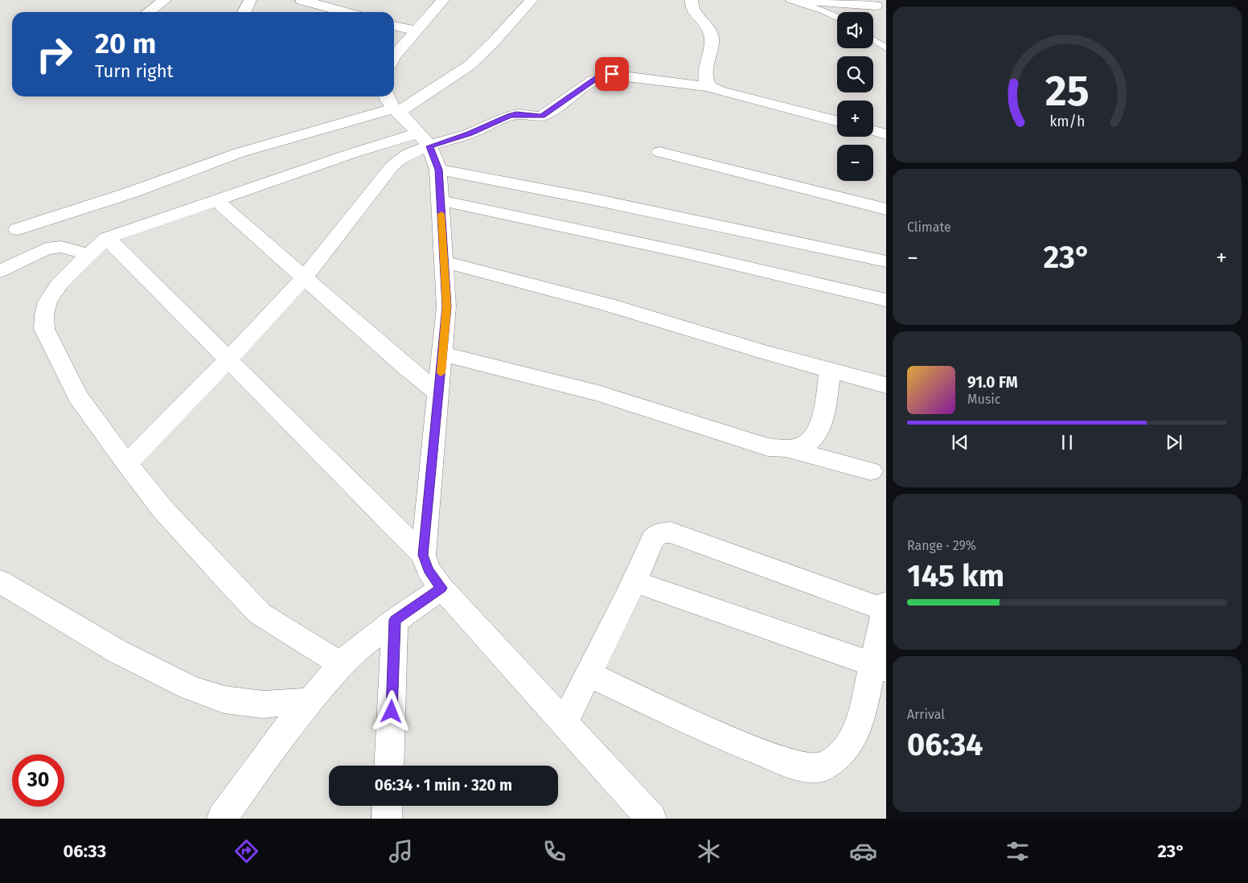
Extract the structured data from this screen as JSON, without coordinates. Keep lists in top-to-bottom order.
{
  "page": {
    "map_buttons": ["+", "−"],
    "turn": ["20 m", "Turn right"],
    "tile": [
      "Climate",
      ["Range · 29%", "145 km"],
      ["Arrival", "06:34"]
    ],
    "heat": ["−", "23°", "+"],
    "song": ["91.0 FM", "Music"],
    "limit": "30",
    "trip": "06:34 · 1 min · 320 m",
    "tabs": ["06:33", "23°"],
    "gauge": ["25", "km/h"]
  }
}
